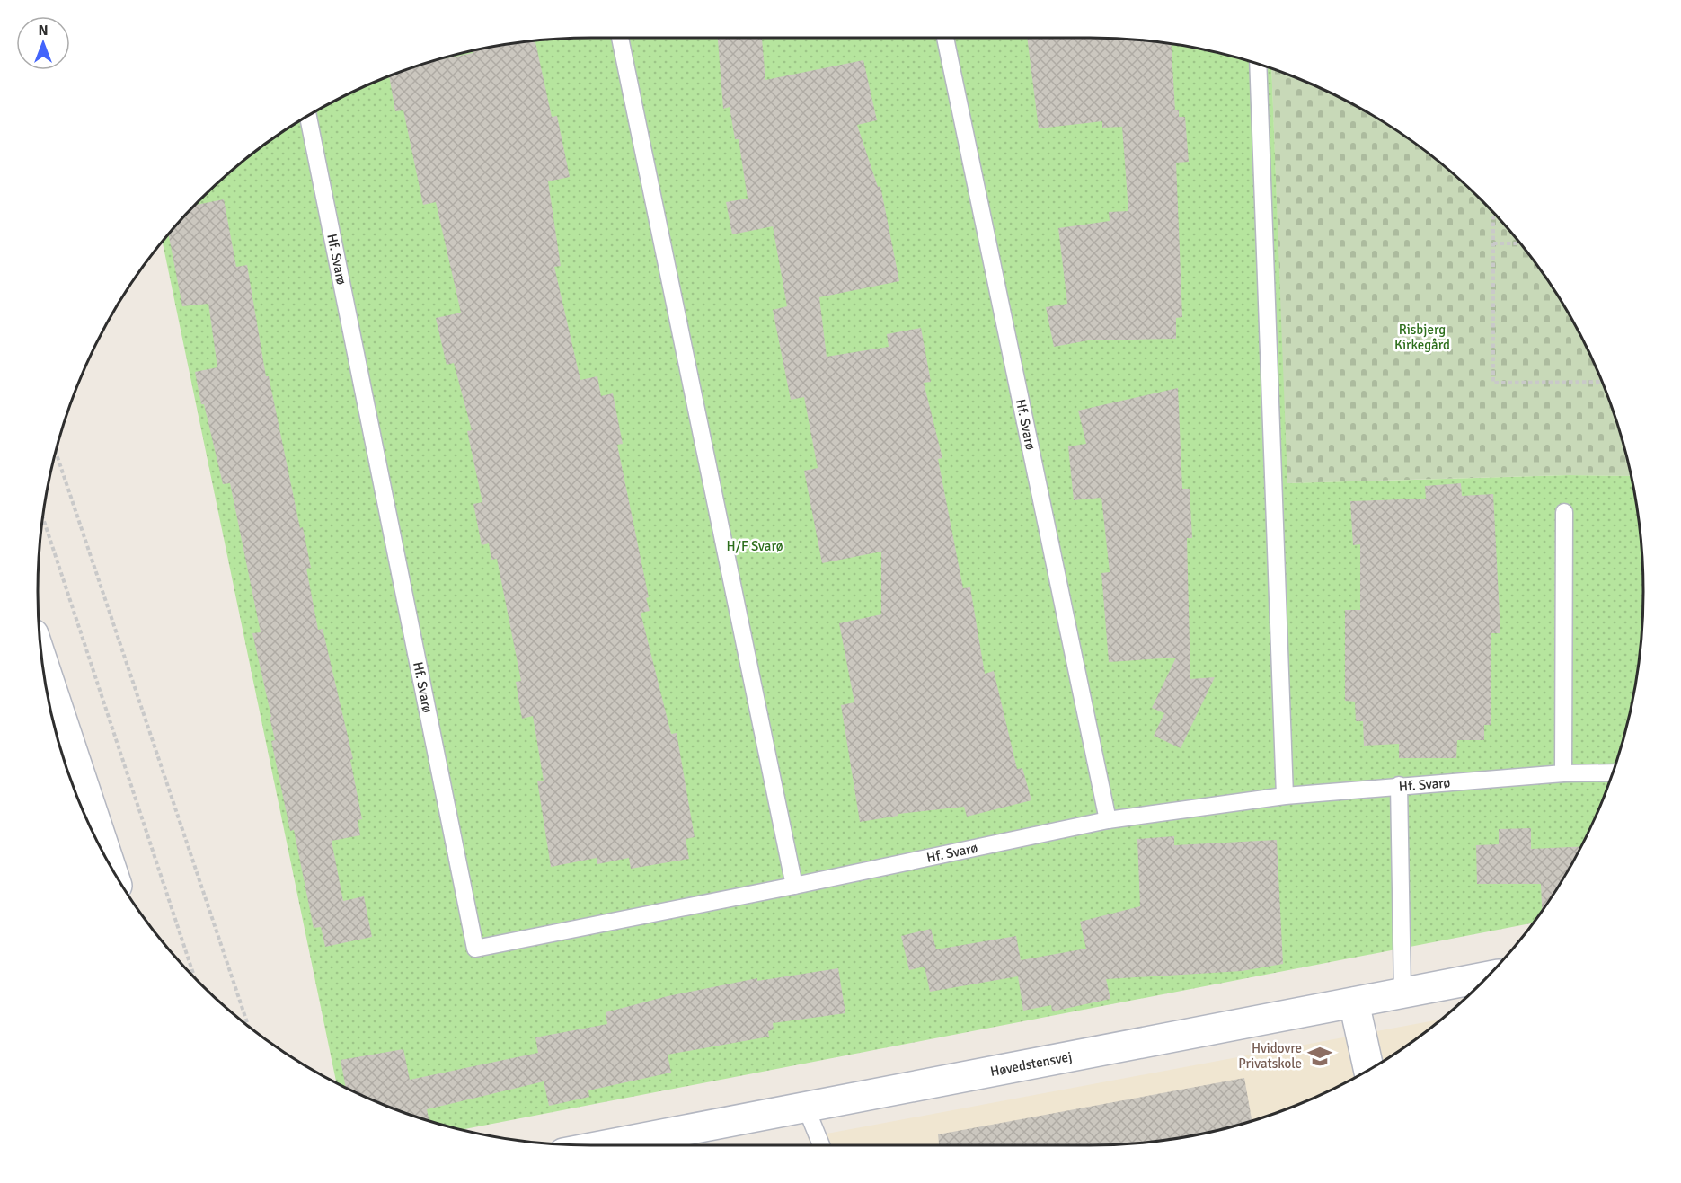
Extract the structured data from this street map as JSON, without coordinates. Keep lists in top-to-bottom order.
{
  "streets": {
    "street": ["Høvedstensvej"],
    "lane": ["Hf. Svarø"]
  },
  "parks": ["Risbjerg Kirkegård", "H/F Svarø"],
  "places": {
    "school or university": ["Hvidovre Privatskole"]
  },
  "north": "top"
}
